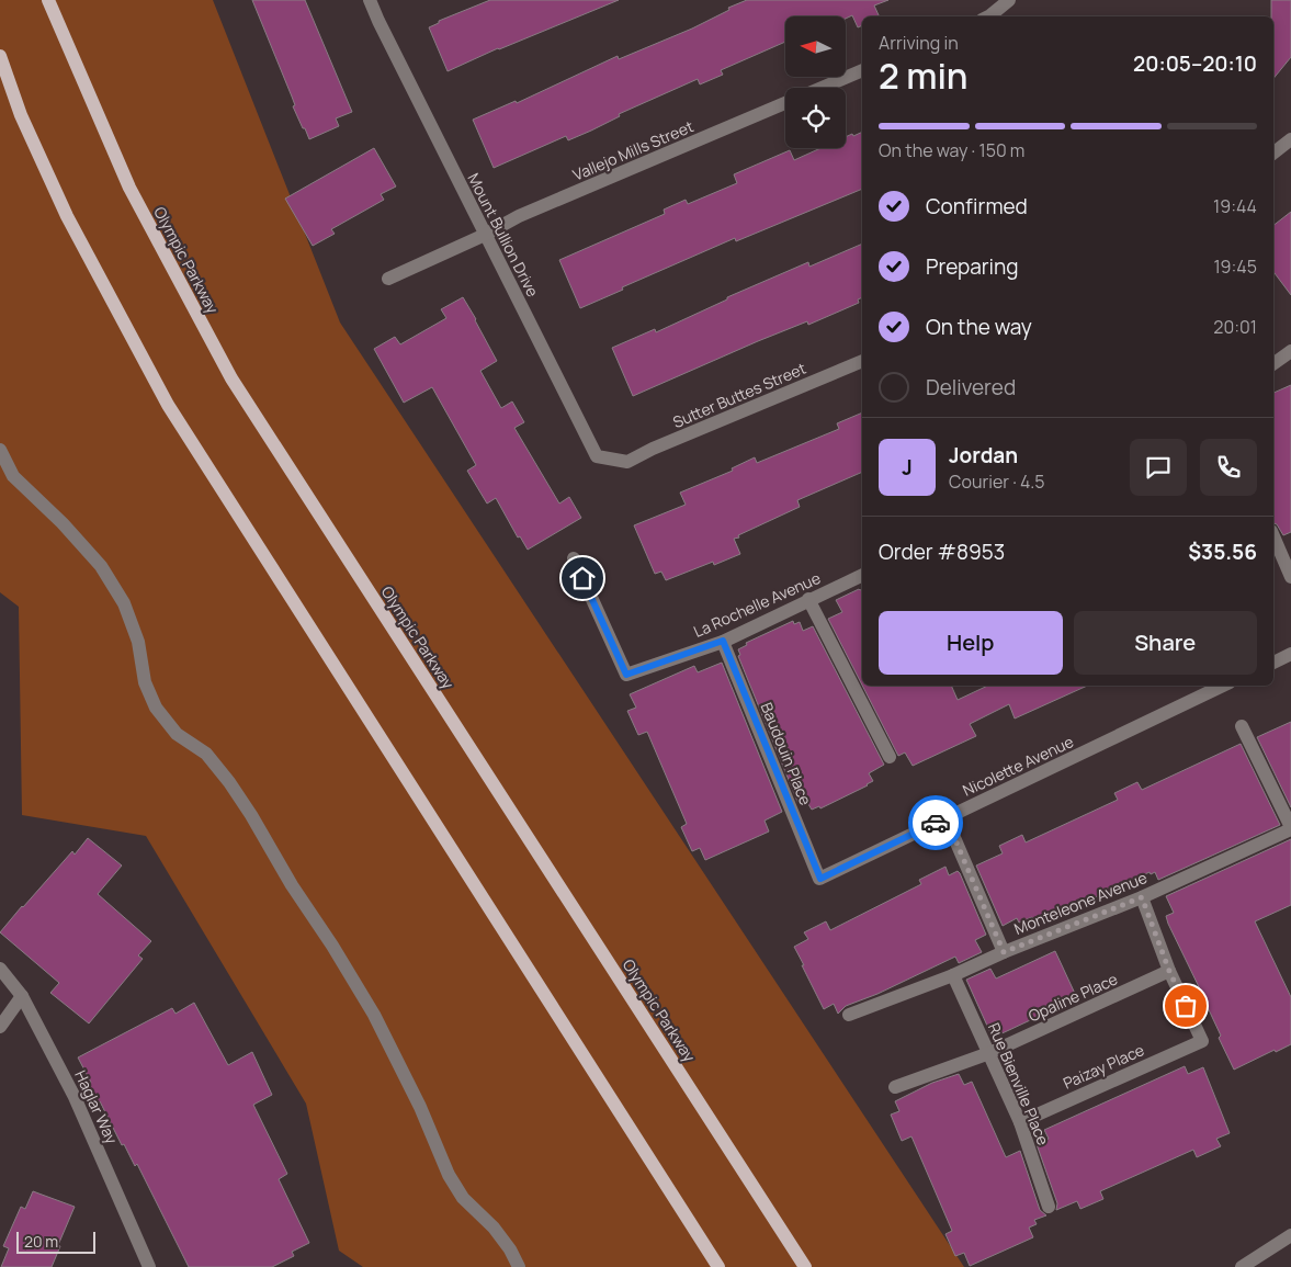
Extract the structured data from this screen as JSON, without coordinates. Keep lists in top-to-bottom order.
{
  "streets": {
    "main road": ["Olympic Parkway"],
    "street": [
      "Vallejo Mills Street",
      "Mount Bullion Drive",
      "Sutter Buttes Street",
      "La Rochelle Avenue",
      "Baudouin Place",
      "Nicolette Avenue",
      "Monteleone Avenue",
      "Opaline Place",
      "Paizay Place",
      "Rue Bienville Place",
      "Haglar Way"
    ]
  },
  "crossings": [
    ["Vallejo Mills Street", "Mount Bullion Drive"],
    ["Mount Bullion Drive", "Sutter Buttes Street"],
    ["La Rochelle Avenue", "Baudouin Place"],
    ["Baudouin Place", "Nicolette Avenue"],
    ["Monteleone Avenue", "Rue Bienville Place"],
    ["Opaline Place", "Paizay Place"],
    ["Opaline Place", "Rue Bienville Place"],
    ["Paizay Place", "Rue Bienville Place"]
  ],
  "scale_bar": "20 m",
  "north": "left",
  "page": {
    "heading": ["2 min", "Arriving in", "20:05–20:10"],
    "panel": [
      "Jordan",
      "Courier · 4.5",
      "Order #8953",
      "$35.56"
    ],
    "bar": "On the way · 150 m",
    "list": [
      ["Confirmed", "19:44"],
      ["Preparing", "19:45"],
      ["On the way", "20:01"],
      "Delivered"
    ],
    "round": "J",
    "buttons": ["Help", "Share"],
    "scale": "20 m"
  }
}
